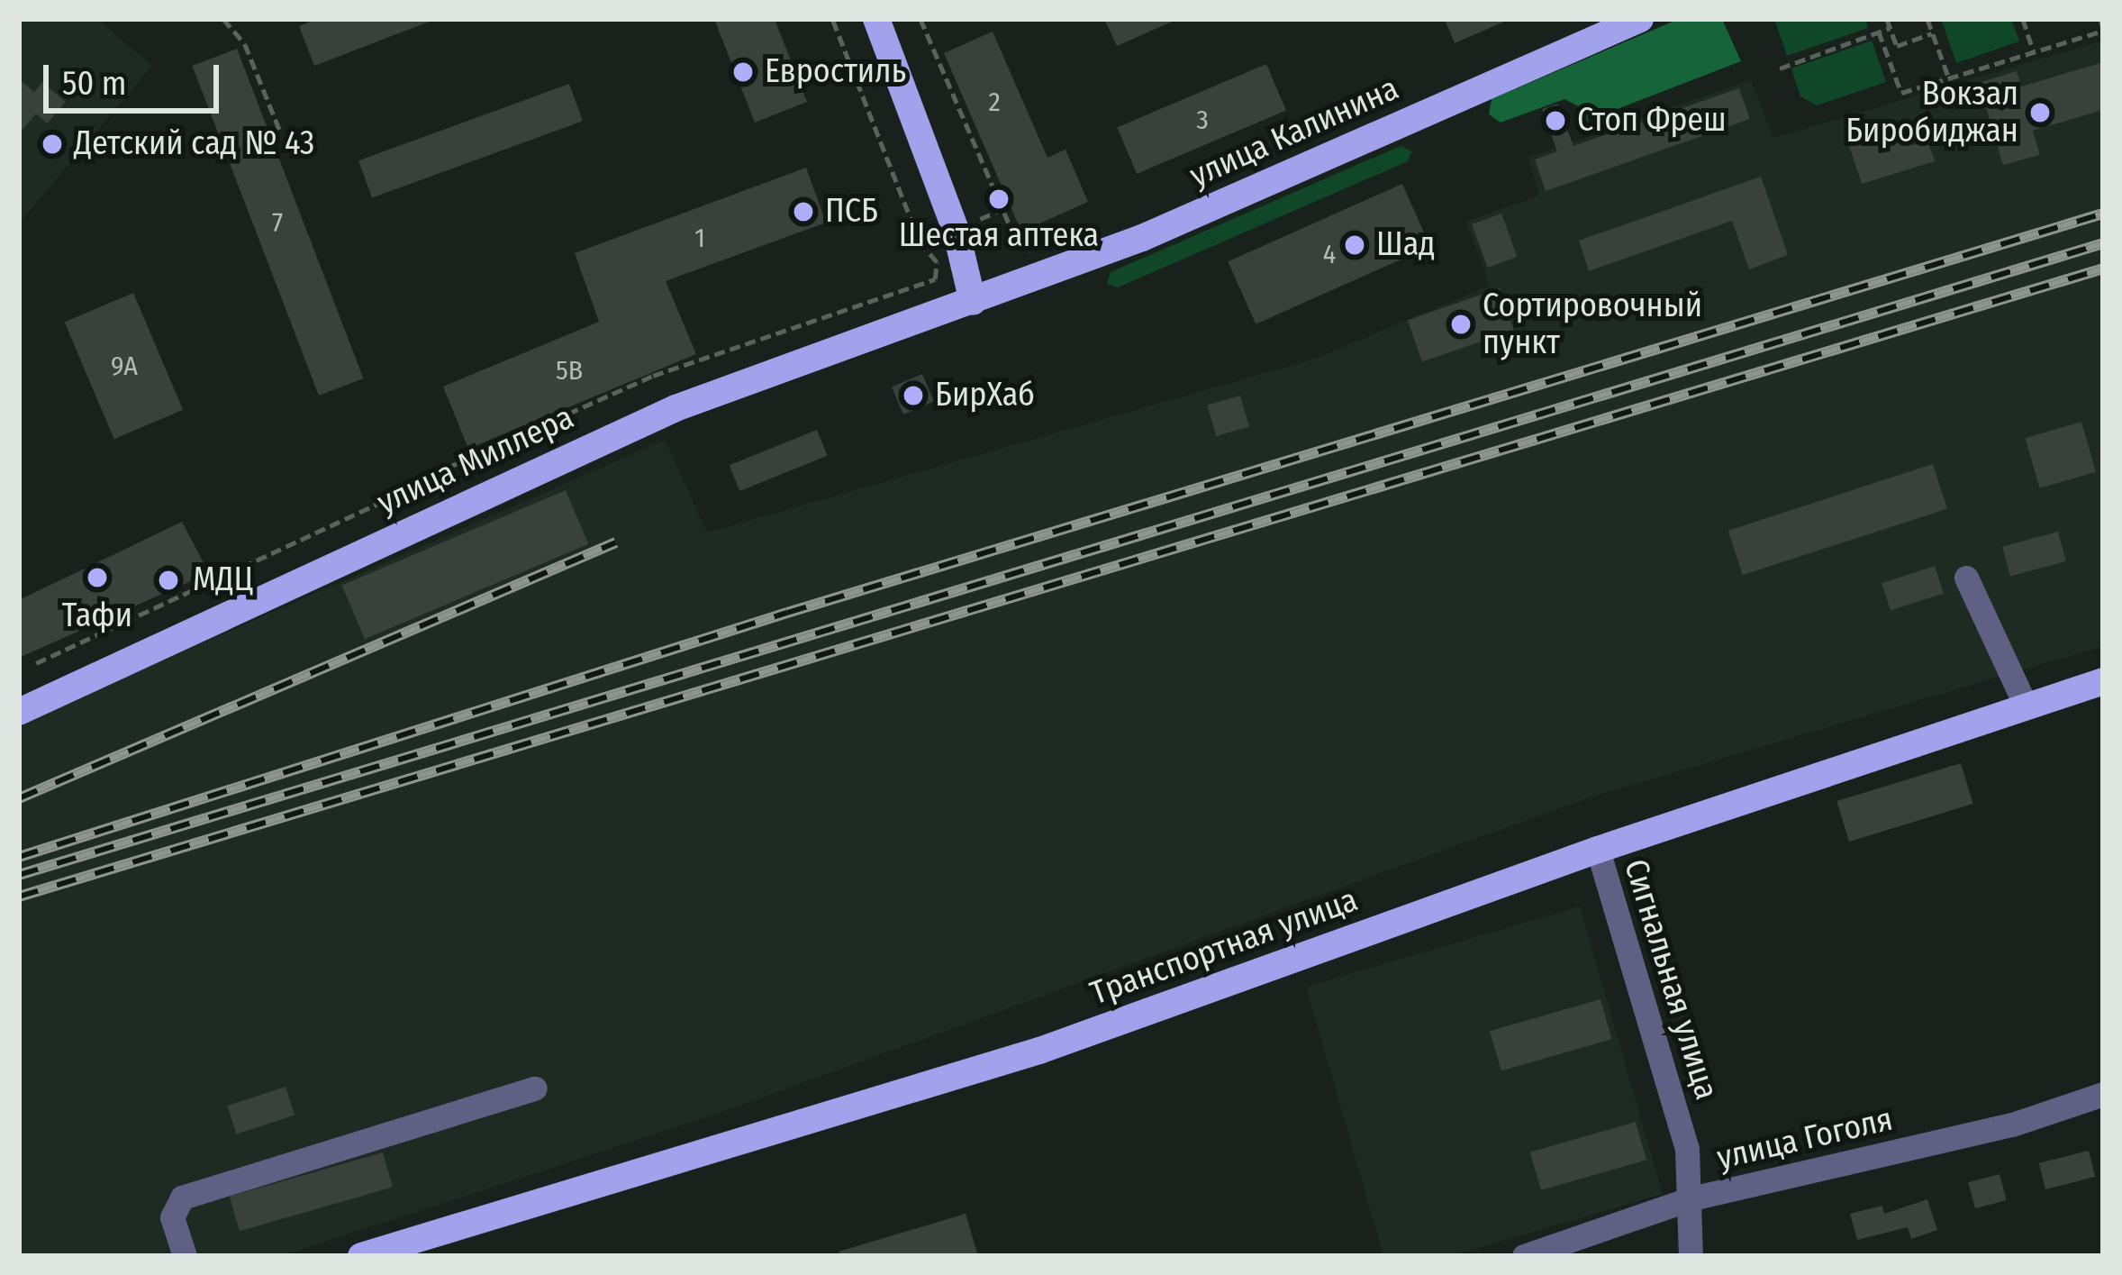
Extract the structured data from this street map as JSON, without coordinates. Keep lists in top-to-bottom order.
{
  "streets": {
    "main road": ["улица Калинина", "улица Миллера", "Транспортная улица"],
    "street": ["Сигнальная улица", "улица Гоголя"]
  },
  "crossings": [
    ["улица Калинина", "улица Миллера"],
    ["Транспортная улица", "Сигнальная улица"],
    ["Сигнальная улица", "улица Гоголя"]
  ],
  "places": [
    "Евростиль",
    "Вокзал Биробиджан",
    "Стоп Фреш",
    "Детский сад № 43",
    "Шестая аптека",
    "ПСБ",
    "Шад",
    "Сортировочный пункт",
    "БирХаб",
    "Тафи",
    "МДЦ"
  ],
  "house_numbers": [
    "2",
    "3",
    "7",
    "1",
    "4",
    "9А",
    "5В"
  ],
  "scale_bar": "50 m"
}
